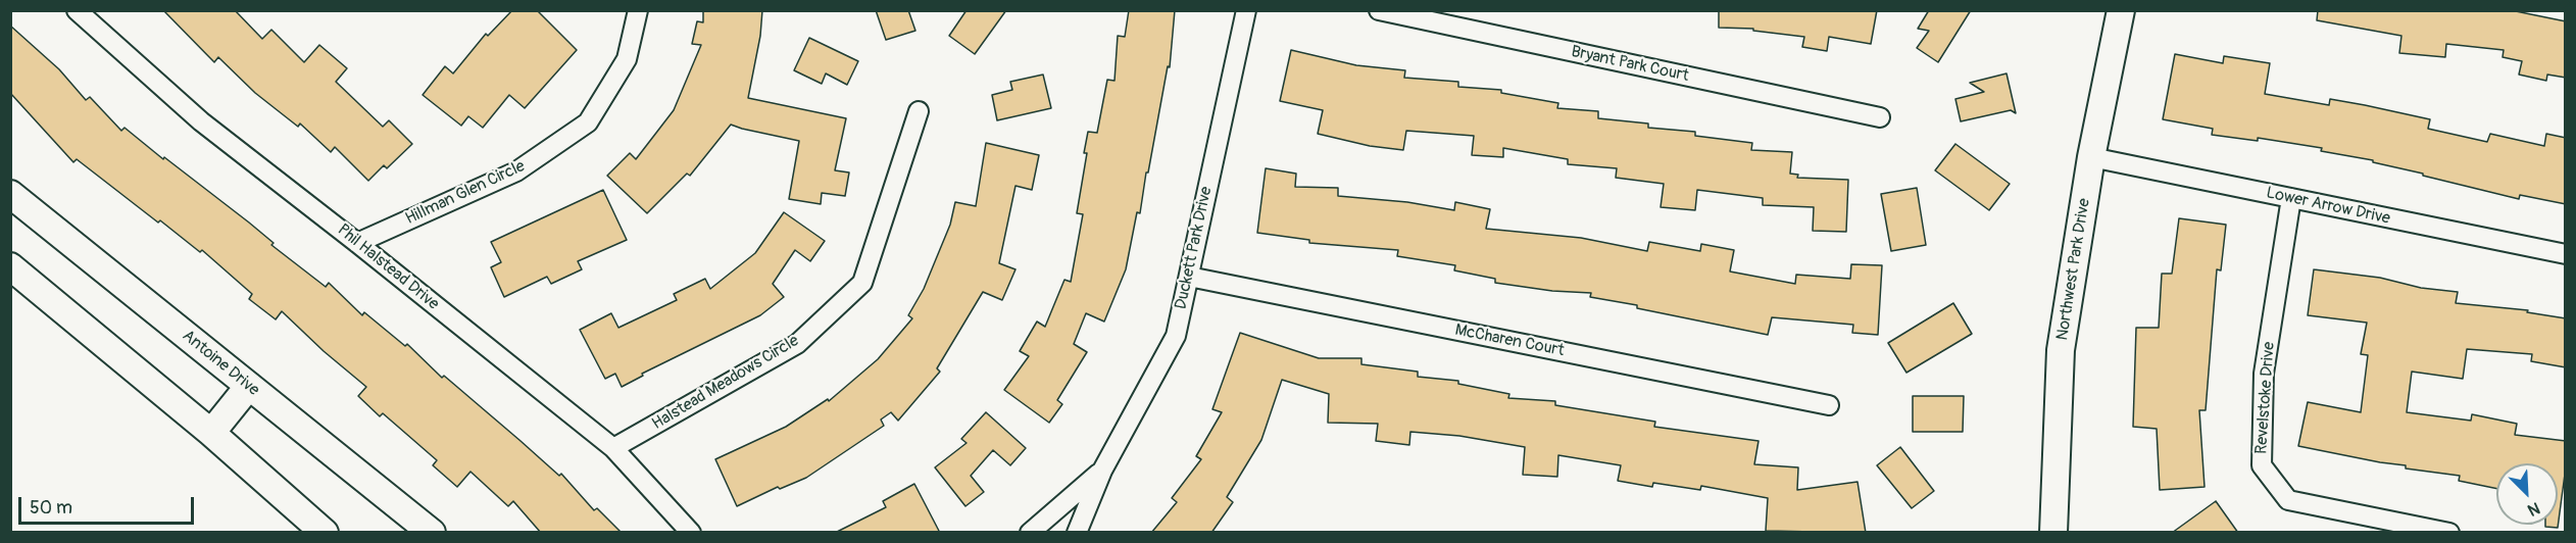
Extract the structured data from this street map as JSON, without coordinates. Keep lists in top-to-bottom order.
{
  "streets": {
    "main road": ["Northwest Park Drive", "Antoine Drive"],
    "street": [
      "Bryant Park Court",
      "Hillman Glen Circle",
      "Lower Arrow Drive",
      "Duckett Park Drive",
      "Phil Halstead Drive",
      "McCharen Court",
      "Halstead Meadows Circle",
      "Revelstoke Drive"
    ]
  },
  "crossings": [
    ["Hillman Glen Circle", "Phil Halstead Drive"],
    ["Lower Arrow Drive", "Northwest Park Drive"],
    ["Lower Arrow Drive", "Revelstoke Drive"],
    ["Duckett Park Drive", "McCharen Court"],
    ["Phil Halstead Drive", "Halstead Meadows Circle"]
  ],
  "scale_bar": "50 m",
  "north": "bottom right"
}
